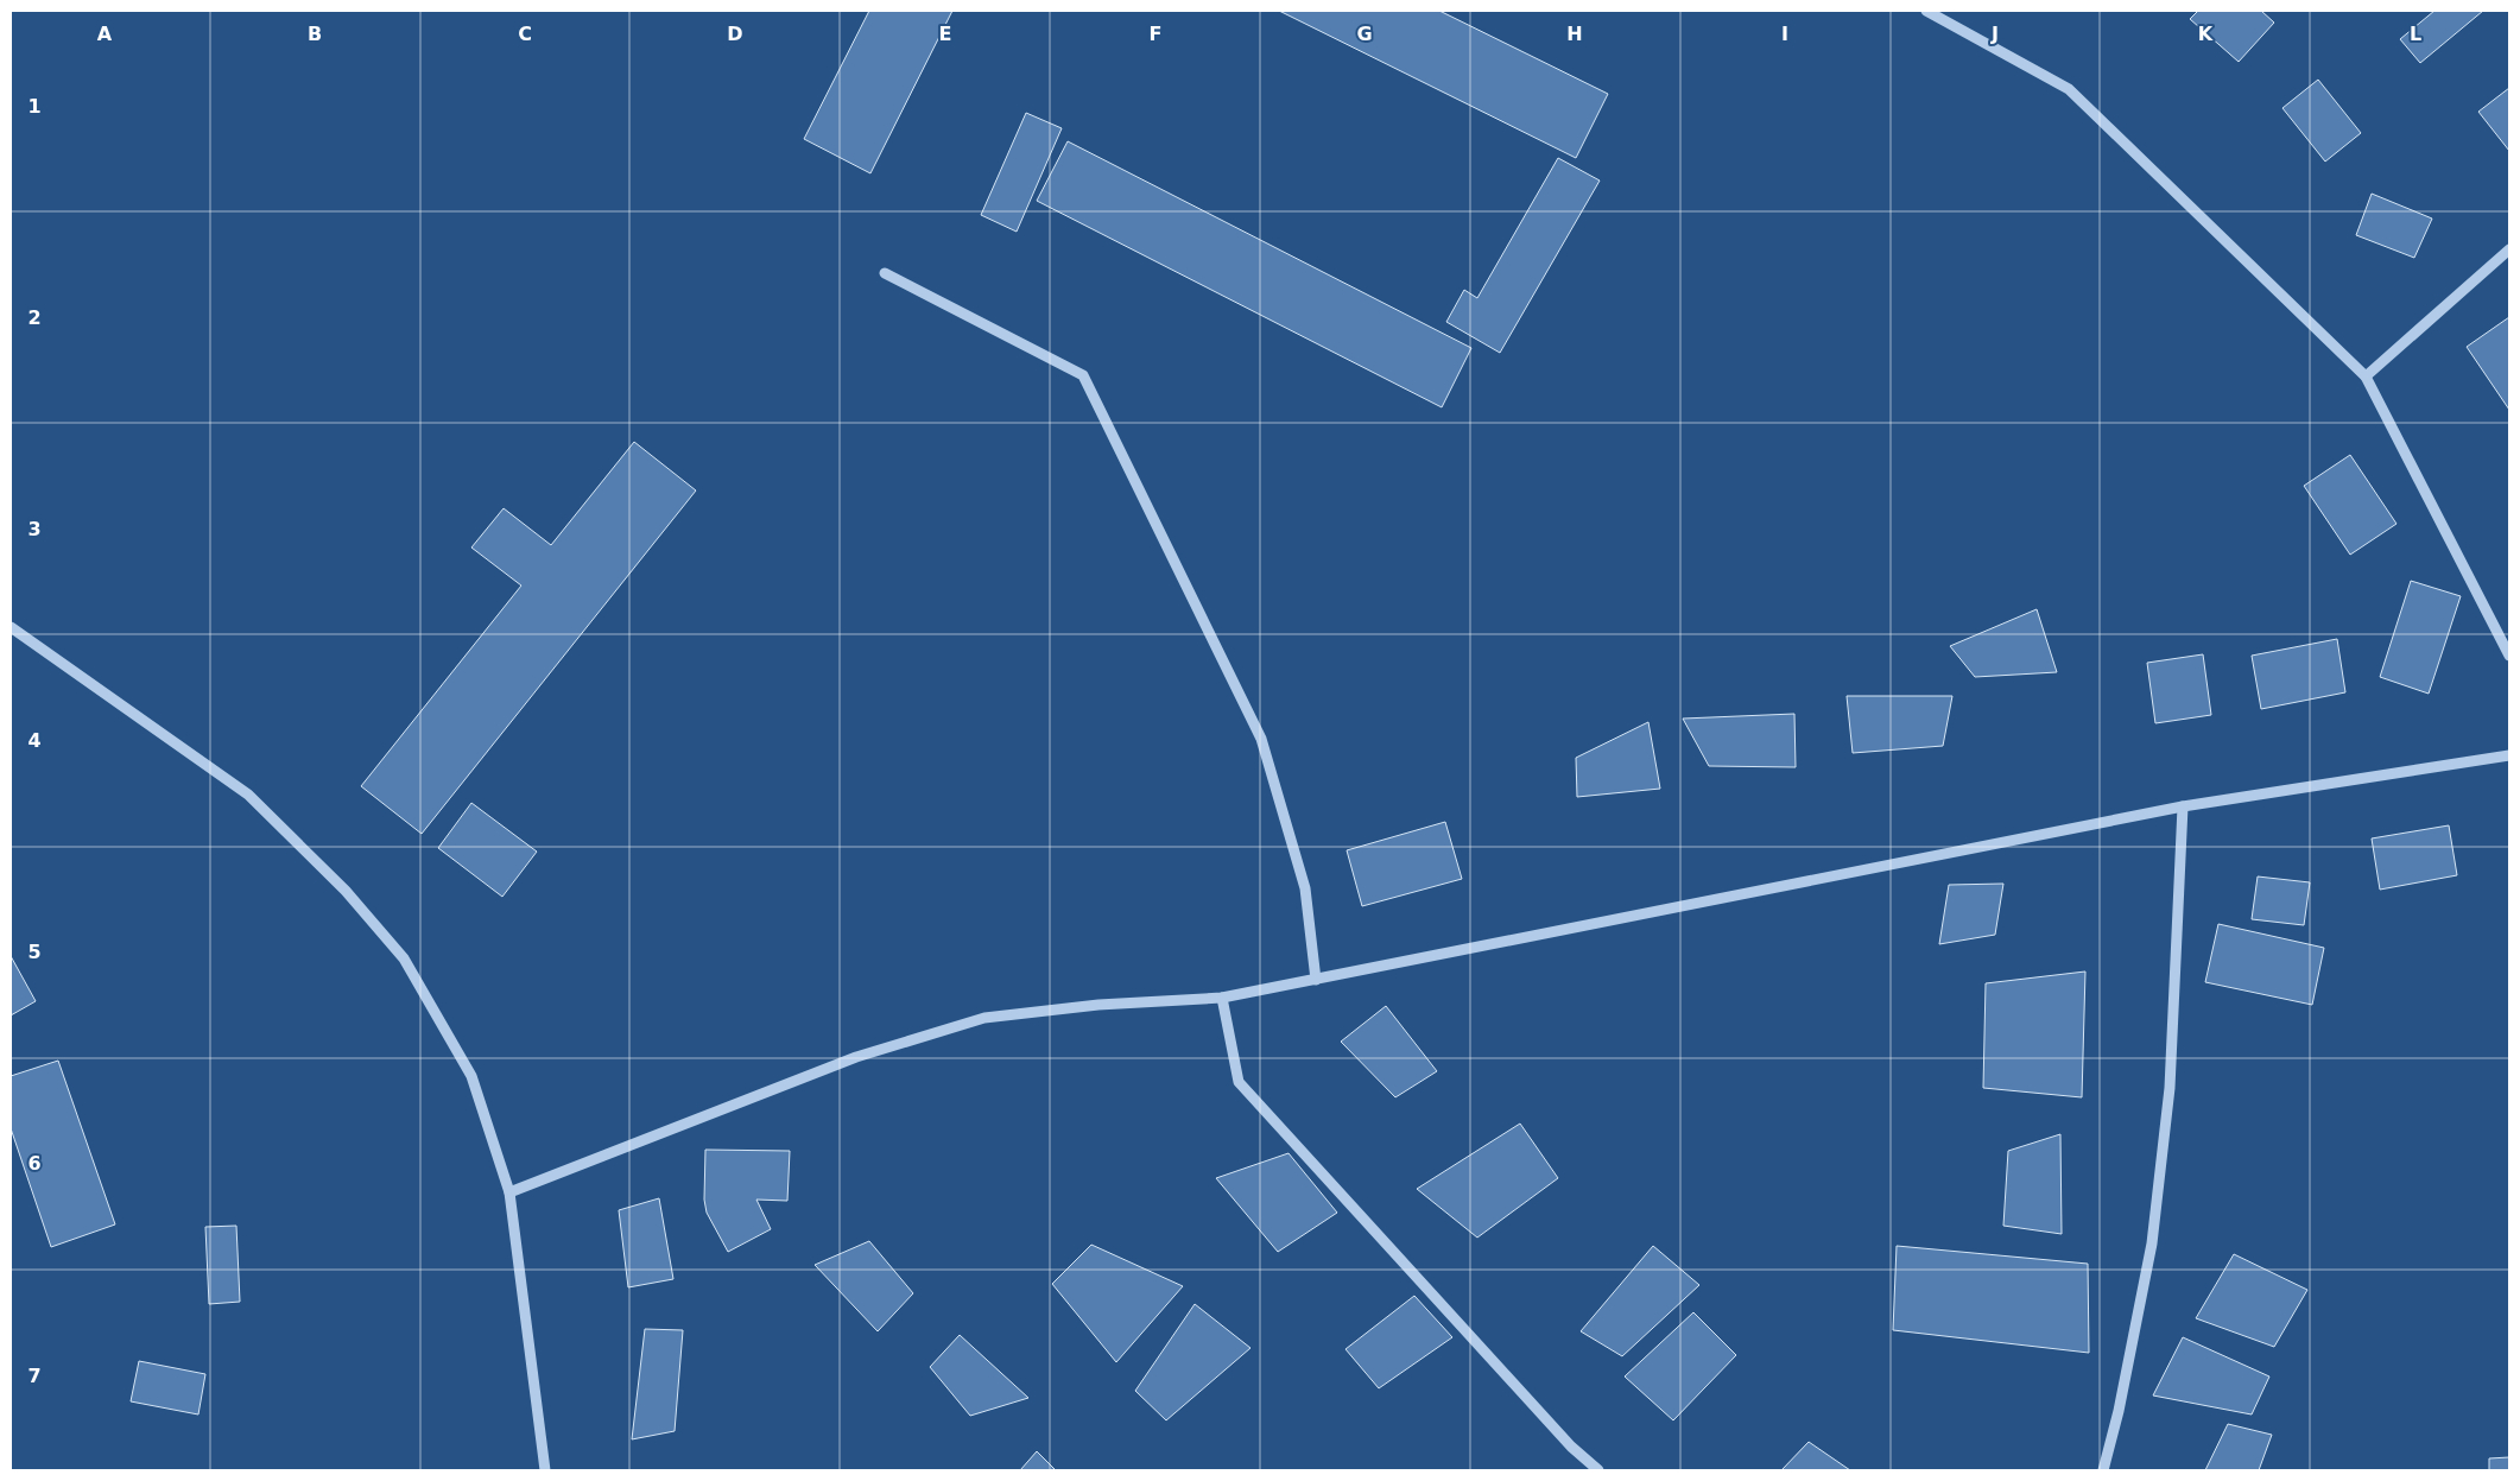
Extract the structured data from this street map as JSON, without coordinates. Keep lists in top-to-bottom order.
{
  "grid": {
    "columns": [
      "A",
      "B",
      "C",
      "D",
      "E",
      "F",
      "G",
      "H",
      "I",
      "J",
      "K",
      "L"
    ],
    "rows": [
      "1",
      "2",
      "3",
      "4",
      "5",
      "6",
      "7"
    ]
  }
}
